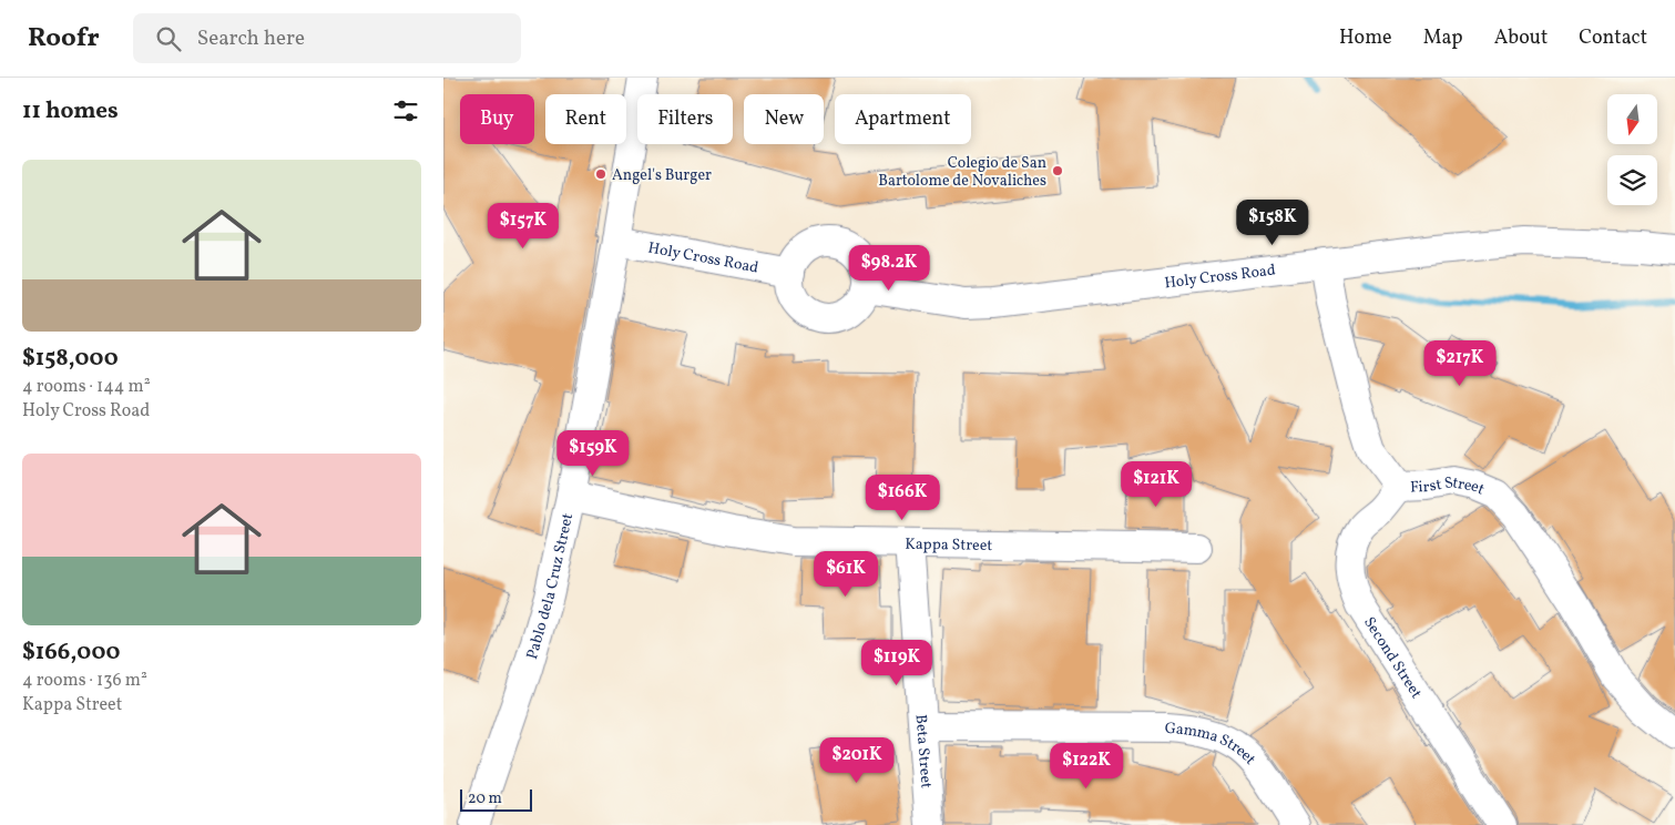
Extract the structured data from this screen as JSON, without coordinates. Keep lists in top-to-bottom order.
{
  "streets": {
    "street": [
      "Holy Cross Road",
      "First Street",
      "Kappa Street",
      "Pablo dela Cruz Street",
      "Second Street",
      "Gamma Street",
      "Beta Street"
    ]
  },
  "crossings": [
    ["Holy Cross Road", "First Street"],
    ["Holy Cross Road", "Pablo dela Cruz Street"],
    ["First Street", "Second Street"],
    ["Kappa Street", "Pablo dela Cruz Street"],
    ["Kappa Street", "Beta Street"],
    ["Gamma Street", "Beta Street"]
  ],
  "places": ["Colegio de San Bartolome de Novaliches", "Angel's Burger"],
  "scale_bar": "20 m",
  "north": "bottom",
  "page": {
    "header": "Roofr",
    "search": "Search here",
    "nav": [
      "Home",
      "Map",
      "About",
      "Contact"
    ],
    "heading": "11 homes",
    "chip": [
      "Buy",
      "Rent",
      "Filters",
      "New",
      "Apartment"
    ],
    "list": [
      {
        "name": "$158,000",
        "note": "4 rooms · 144 m² · Holy Cross Road"
      },
      {
        "name": "$166,000",
        "note": "4 rooms · 136 m² · Kappa Street"
      }
    ],
    "price": [
      "$158K",
      "$157K",
      "$98.2K",
      "$217K",
      "$159K",
      "$121K",
      "$166K",
      "$61K",
      "$119K",
      "$201K",
      "$122K"
    ],
    "scale": "20 m"
  }
}
